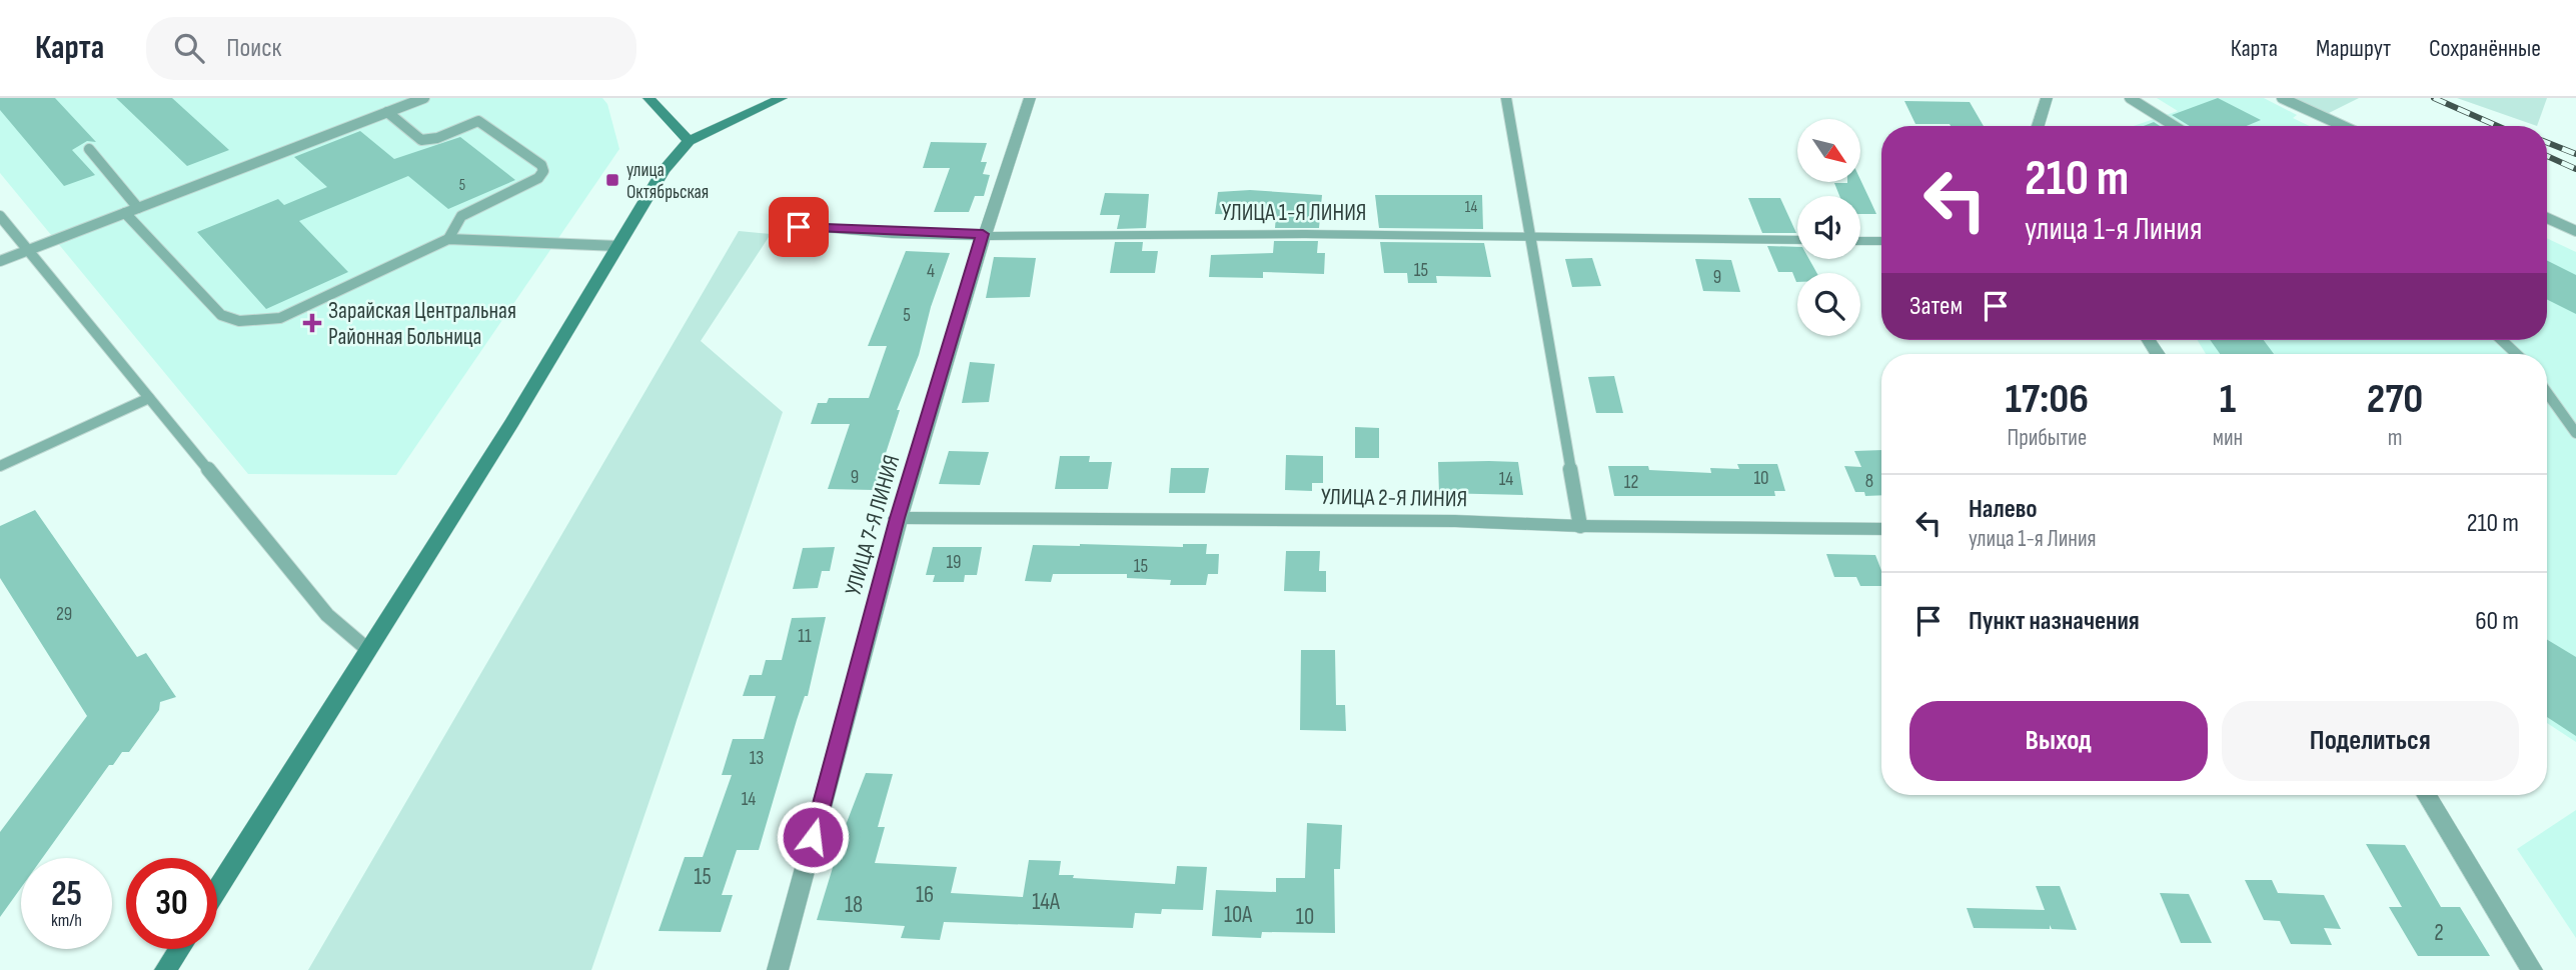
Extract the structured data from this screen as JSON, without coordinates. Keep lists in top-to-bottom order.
{
  "streets": {
    "street": ["УЛИЦА 1-Я ЛИНИЯ", "УЛИЦА 2-Я ЛИНИЯ", "УЛИЦА 7-Я ЛИНИЯ"]
  },
  "crossings": [
    ["УЛИЦА 1-Я ЛИНИЯ", "УЛИЦА 7-Я ЛИНИЯ"],
    ["УЛИЦА 2-Я ЛИНИЯ", "УЛИЦА 7-Я ЛИНИЯ"]
  ],
  "places": {
    "transit": ["улица Октябрьская"],
    "health": ["Зарайская Центральная Районная Больница"]
  },
  "house_numbers": [
    "5",
    "14",
    "15",
    "4",
    "9",
    "5",
    "9",
    "10",
    "14",
    "8",
    "12",
    "19",
    "15",
    "29",
    "11",
    "13",
    "14",
    "15",
    "16",
    "14А",
    "18",
    "10А",
    "10",
    "2"
  ],
  "north": "bottom right",
  "page": {
    "header": "Карта",
    "search": "Поиск",
    "nav": ["Карта", "Маршрут", "Сохранённые"],
    "turn": ["210 m", "улица 1-я Линия"],
    "then": "Затем",
    "eta": [
      "17:06",
      "Прибытие",
      "1",
      "мин",
      "270",
      "m"
    ],
    "list": [
      {
        "name": "Налево",
        "note": "улица 1-я Линия",
        "value": "210 m"
      },
      {
        "name": "Пункт назначения",
        "value": "60 m"
      }
    ],
    "buttons": ["Выход", "Поделиться"],
    "speed": "25 km/h",
    "limit": "30"
  }
}
